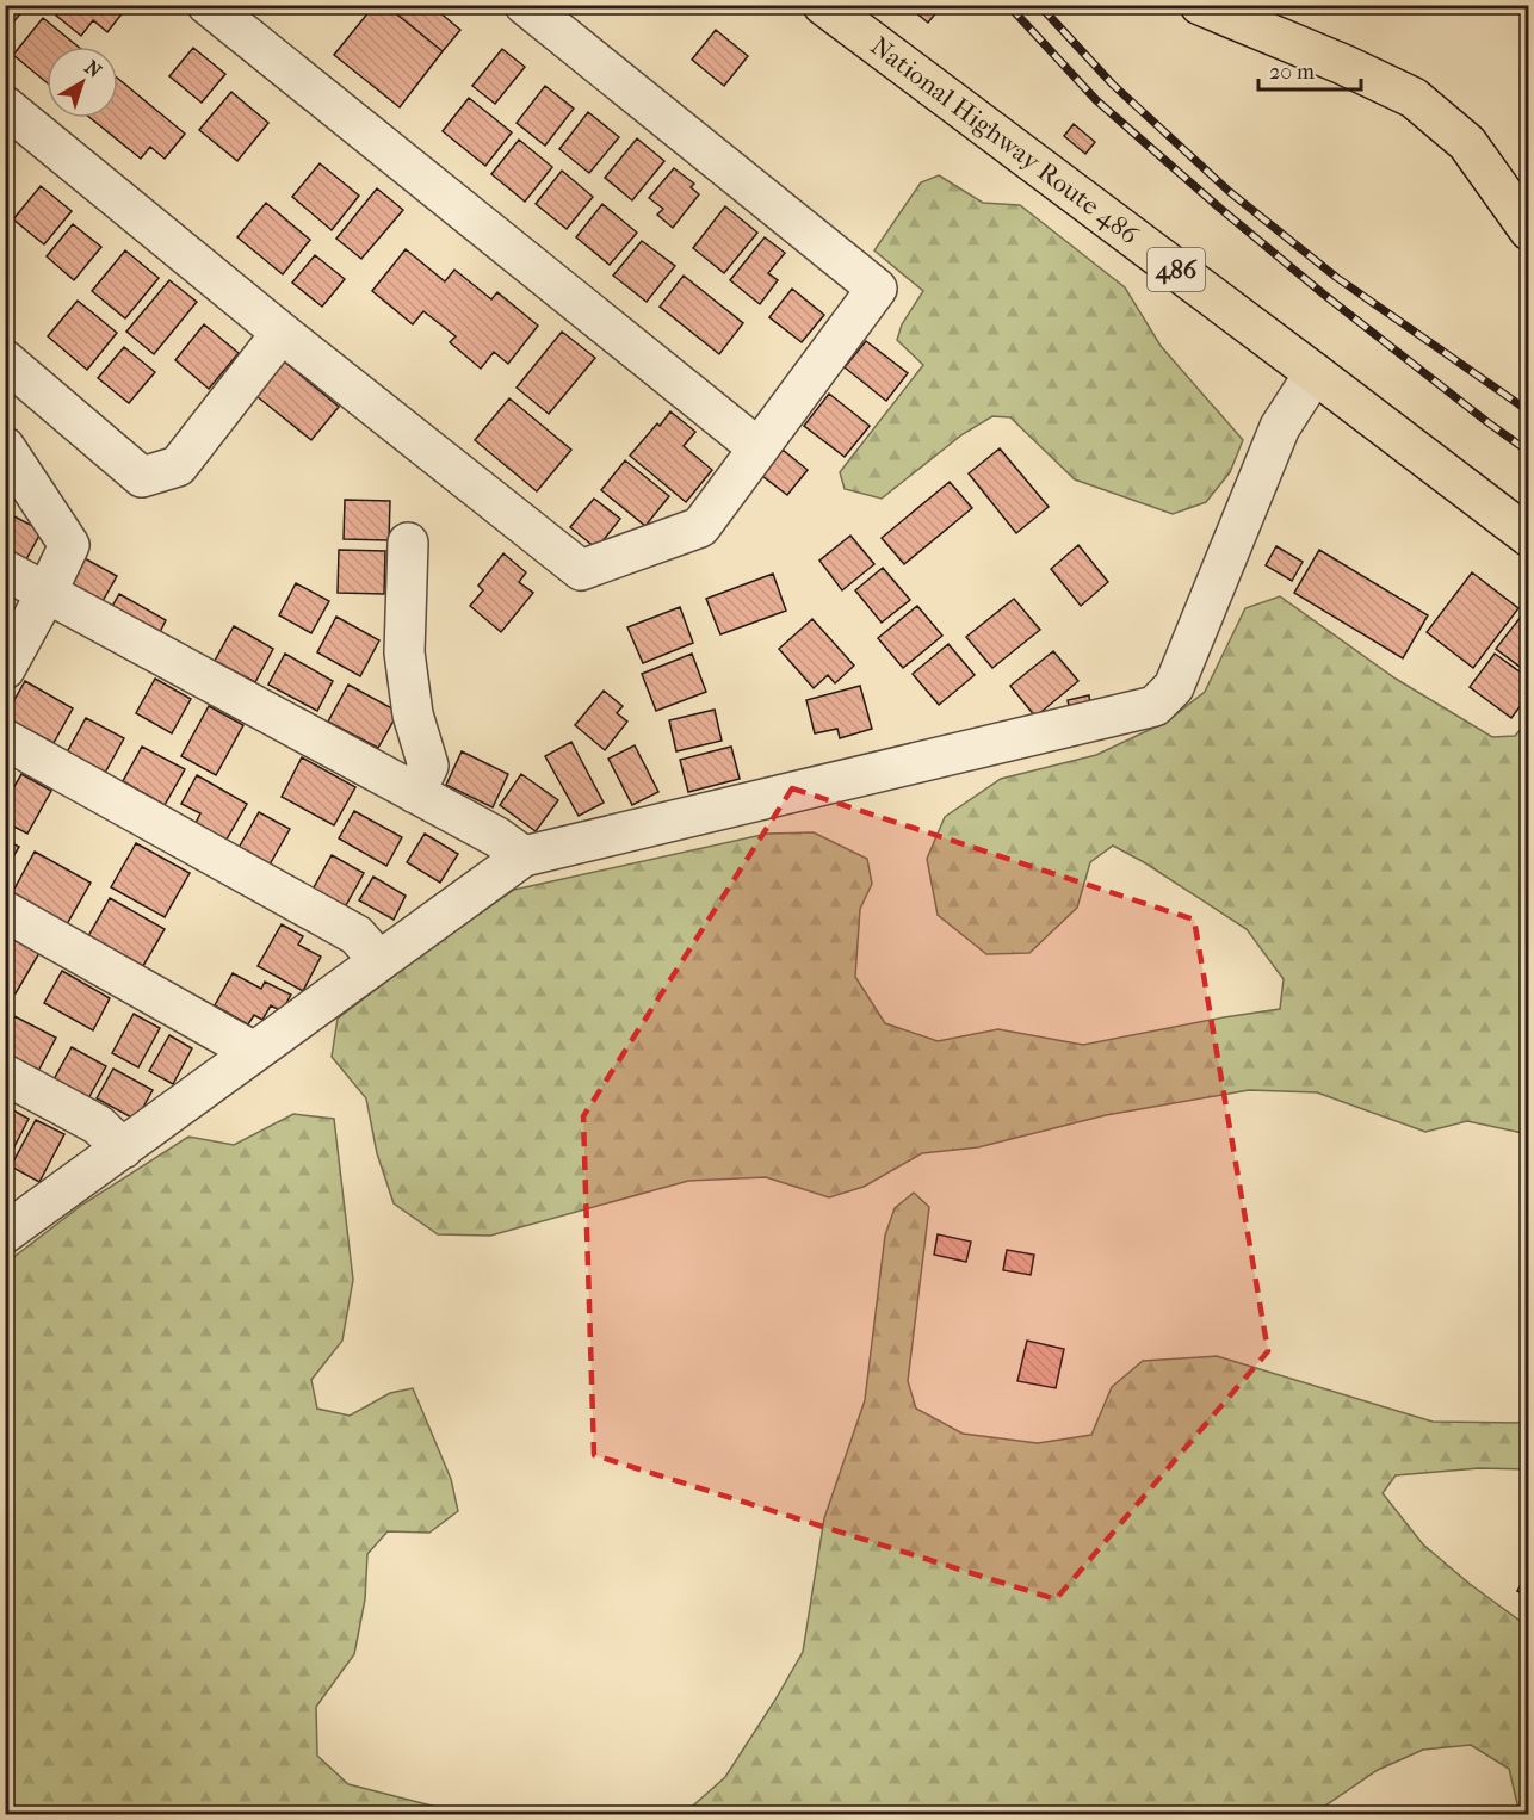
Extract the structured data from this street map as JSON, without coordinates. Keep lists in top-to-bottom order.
{
  "streets": {
    "main road": ["National Highway Route 486", "486"]
  },
  "scale_bar": "20 m",
  "north": "top right"
}
